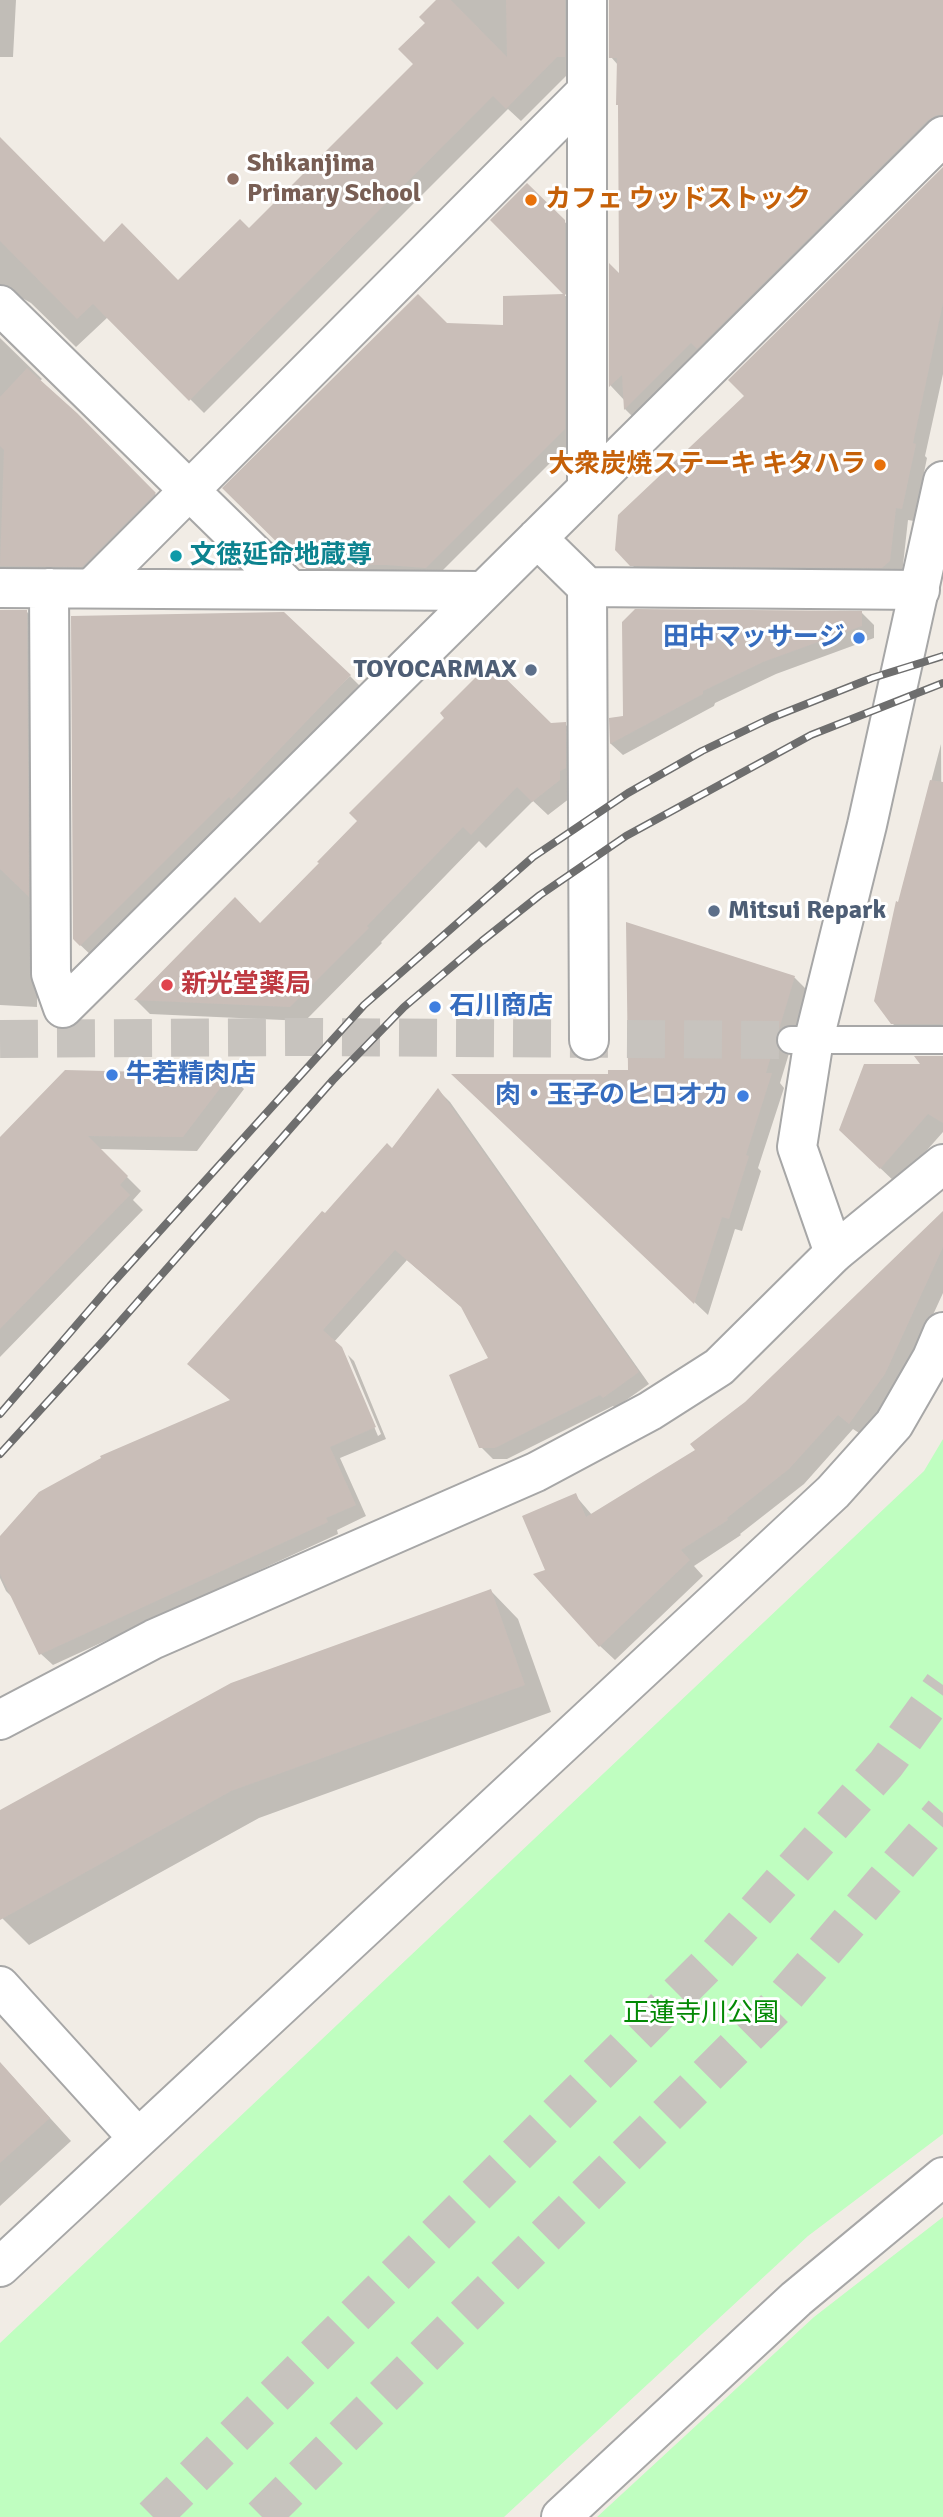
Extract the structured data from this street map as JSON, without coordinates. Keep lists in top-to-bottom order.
{
  "parks": ["正蓮寺川公園"],
  "places": [
    "Shikanjima Primary School",
    "カフェ ウッドストック",
    "大衆炭焼ステーキ キタハラ",
    "文徳延命地蔵尊",
    "田中マッサージ",
    "TOYOCARMAX",
    "Mitsui Repark",
    "新光堂薬局",
    "石川商店",
    "牛若精肉店",
    "肉・玉子のヒロオカ"
  ]
}
